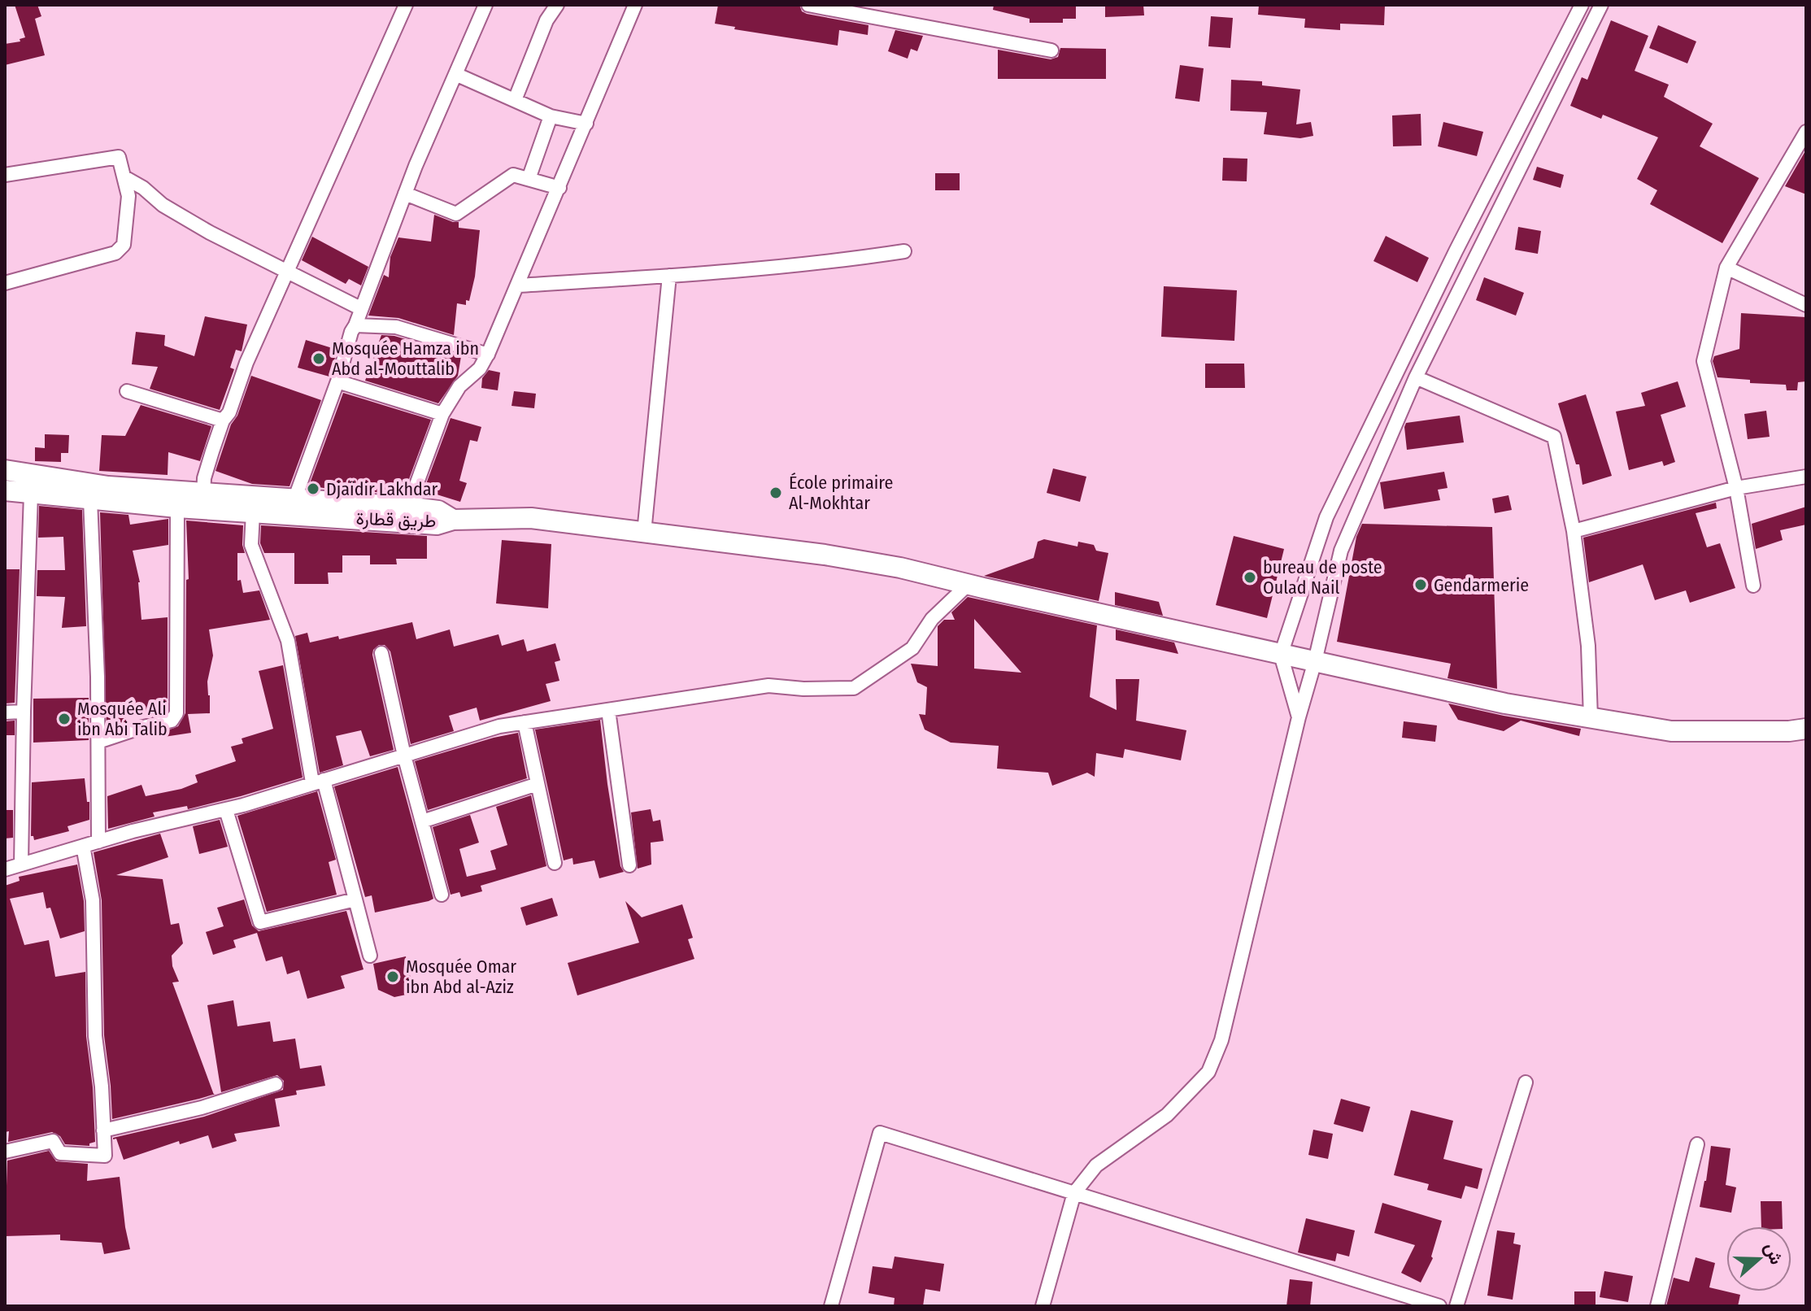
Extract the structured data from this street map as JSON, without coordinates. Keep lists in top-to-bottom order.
{
  "streets": {
    "main road": ["طريق قطارة"]
  },
  "places": [
    "Mosquée Hamza ibn Abd al-Mouttalib",
    "Djaïdir Lakhdar",
    "École primaire Al-Mokhtar",
    "bureau de poste Oulad Nail",
    "Gendarmerie",
    "Mosquée Ali ibn Abi Talib",
    "Mosquée Omar ibn Abd al-Aziz"
  ],
  "north": "right"
}
